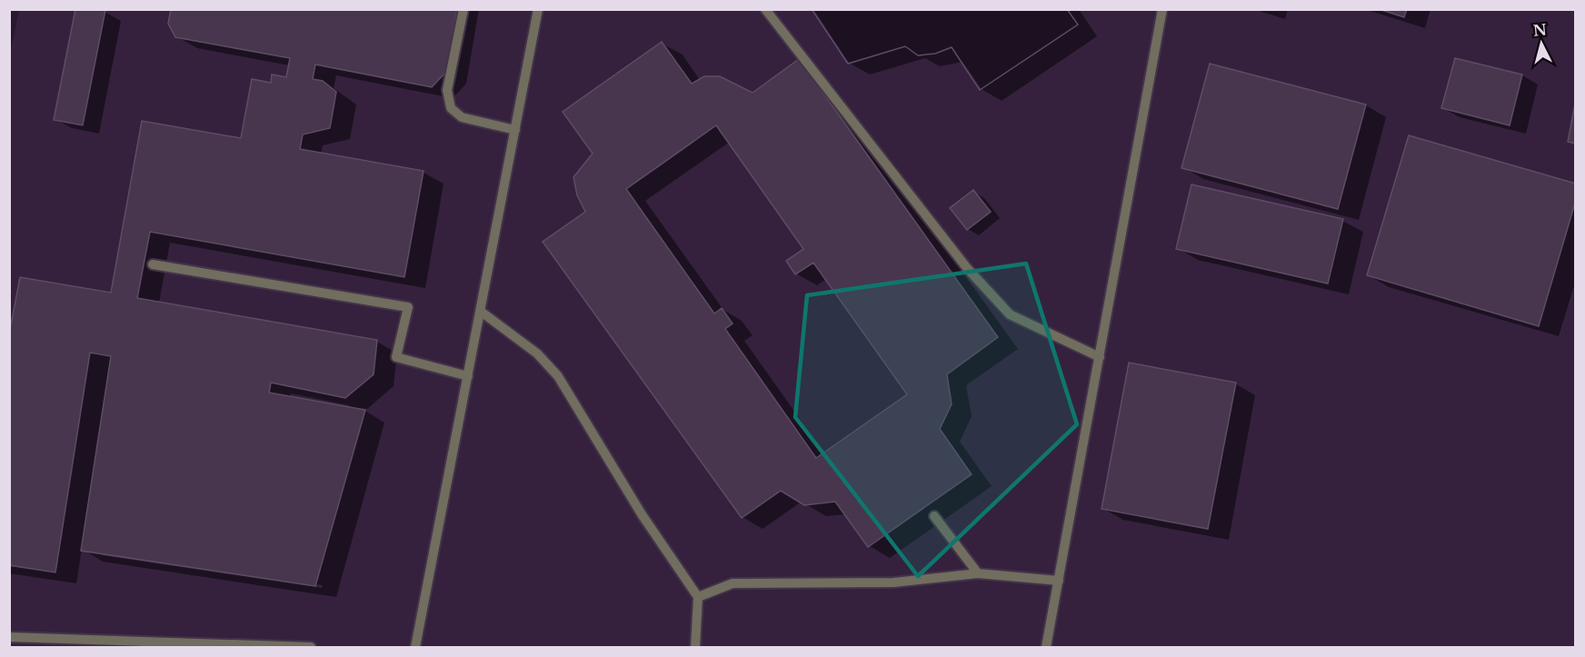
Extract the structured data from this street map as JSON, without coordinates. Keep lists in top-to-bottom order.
{
  "north": "top"
}
